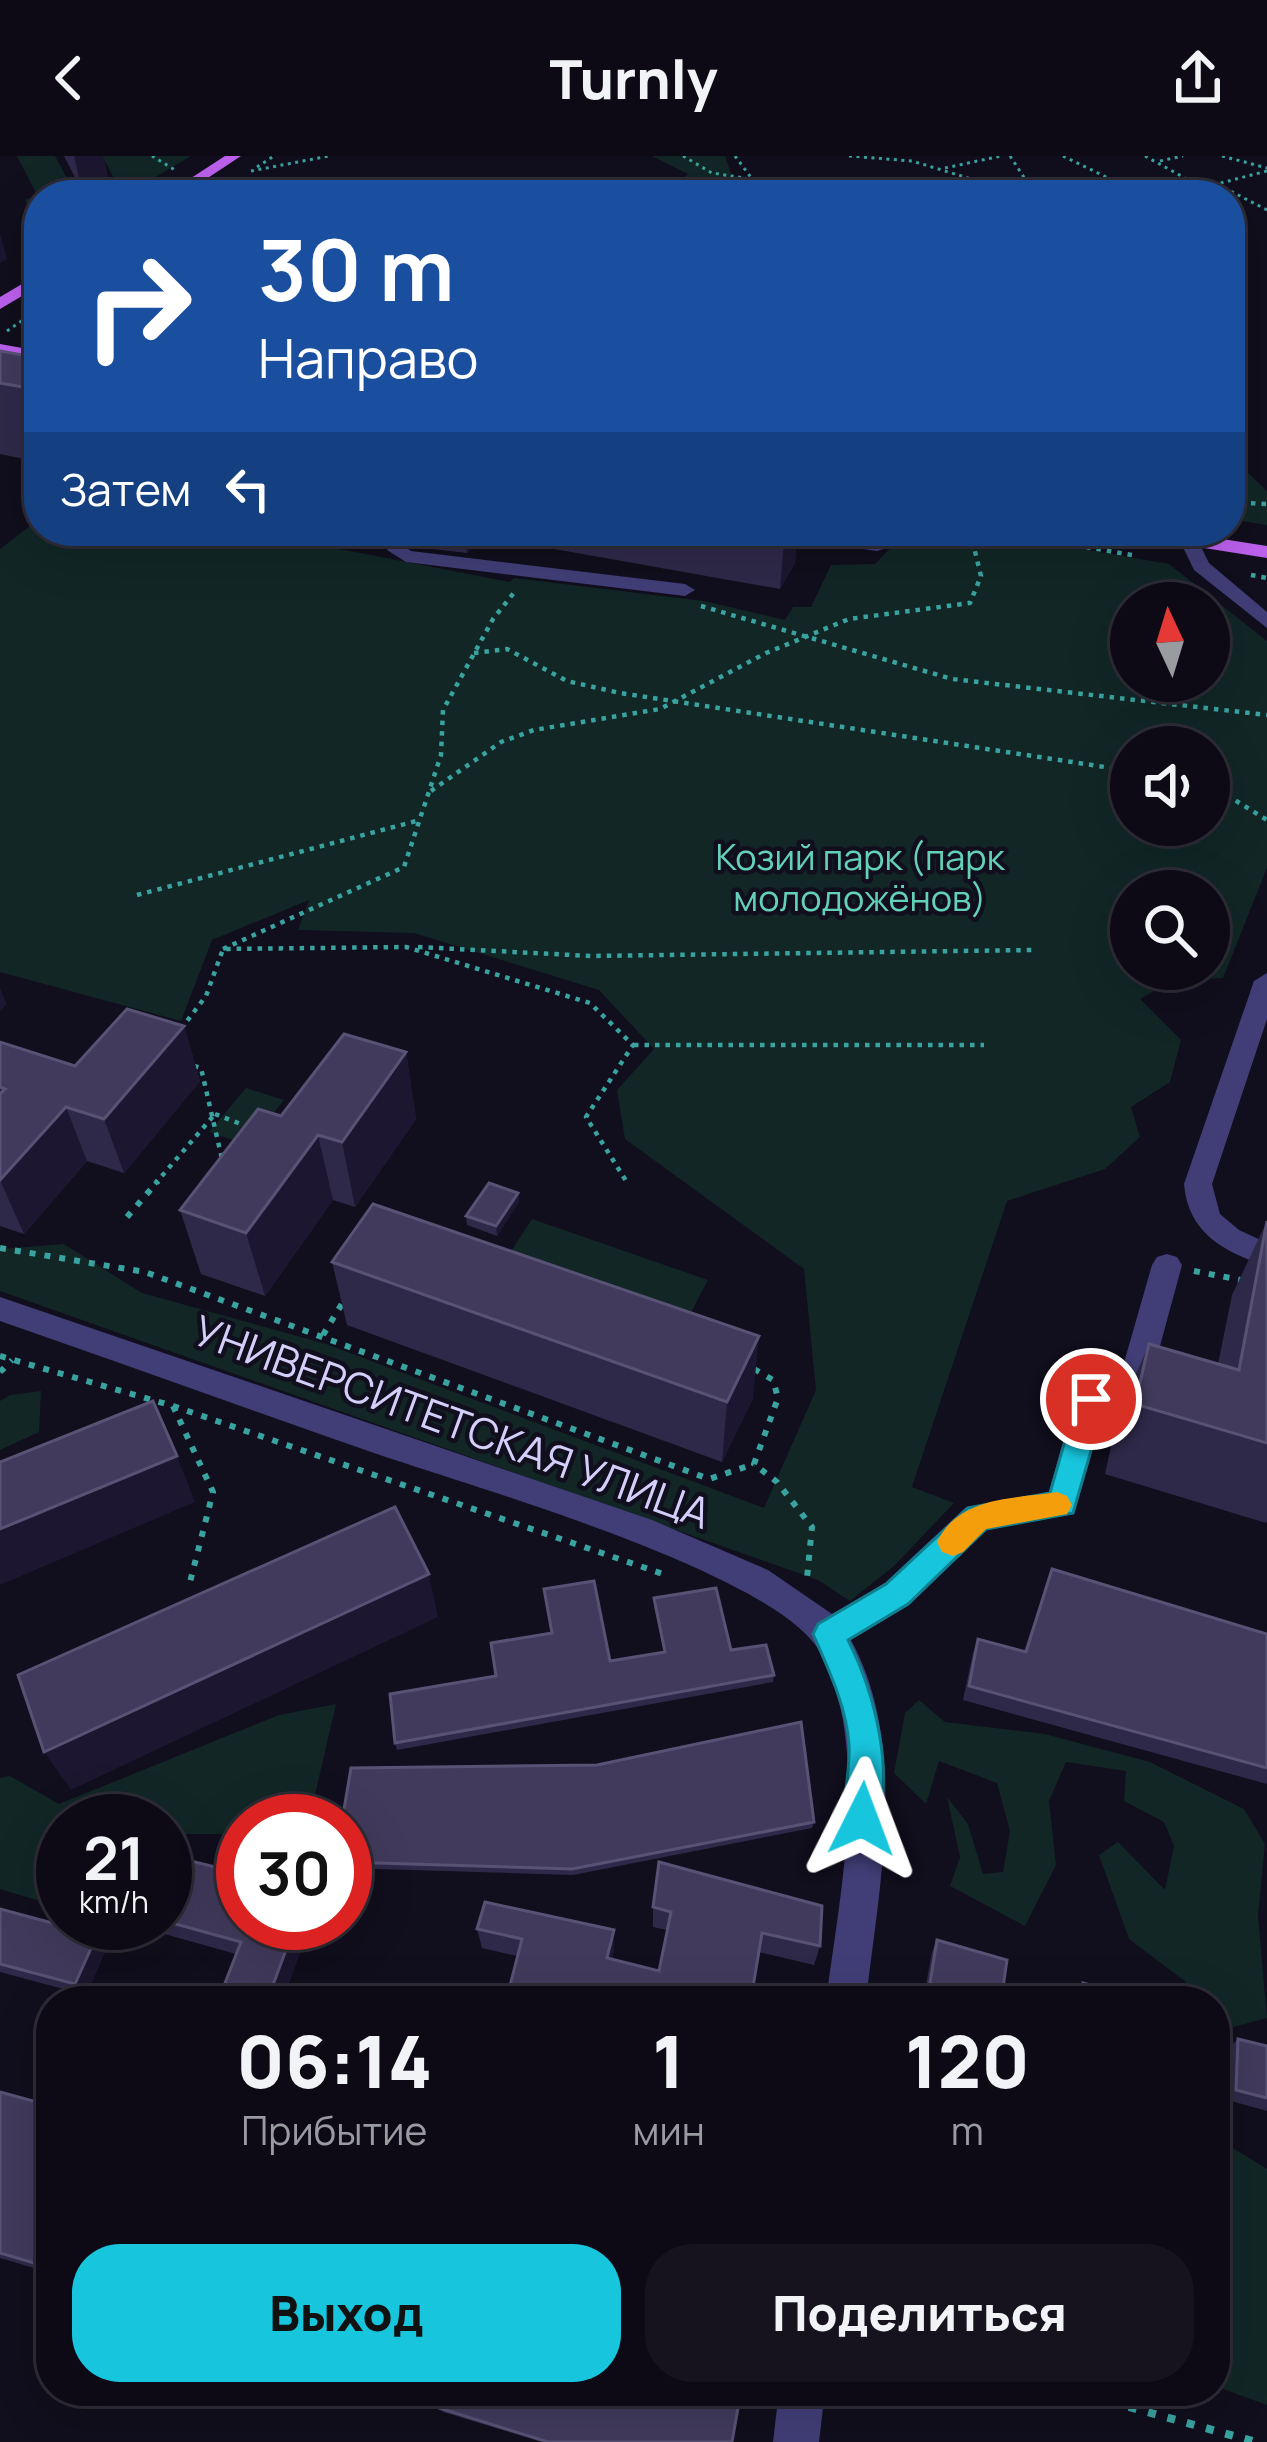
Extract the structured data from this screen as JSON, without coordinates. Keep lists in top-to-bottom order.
{
  "streets": {
    "street": ["УНИВЕРСИТЕТСКАЯ УЛИЦА"]
  },
  "parks": ["Козий парк (парк молодожёнов)"],
  "north": "top",
  "page": {
    "header": "Turnly",
    "turn": ["30 m", "Направо"],
    "then": "Затем",
    "speed": "21 km/h",
    "limit": "30",
    "eta": [
      "06:14",
      "Прибытие",
      "1",
      "мин",
      "120",
      "m"
    ],
    "buttons": ["Выход", "Поделиться"]
  }
}
